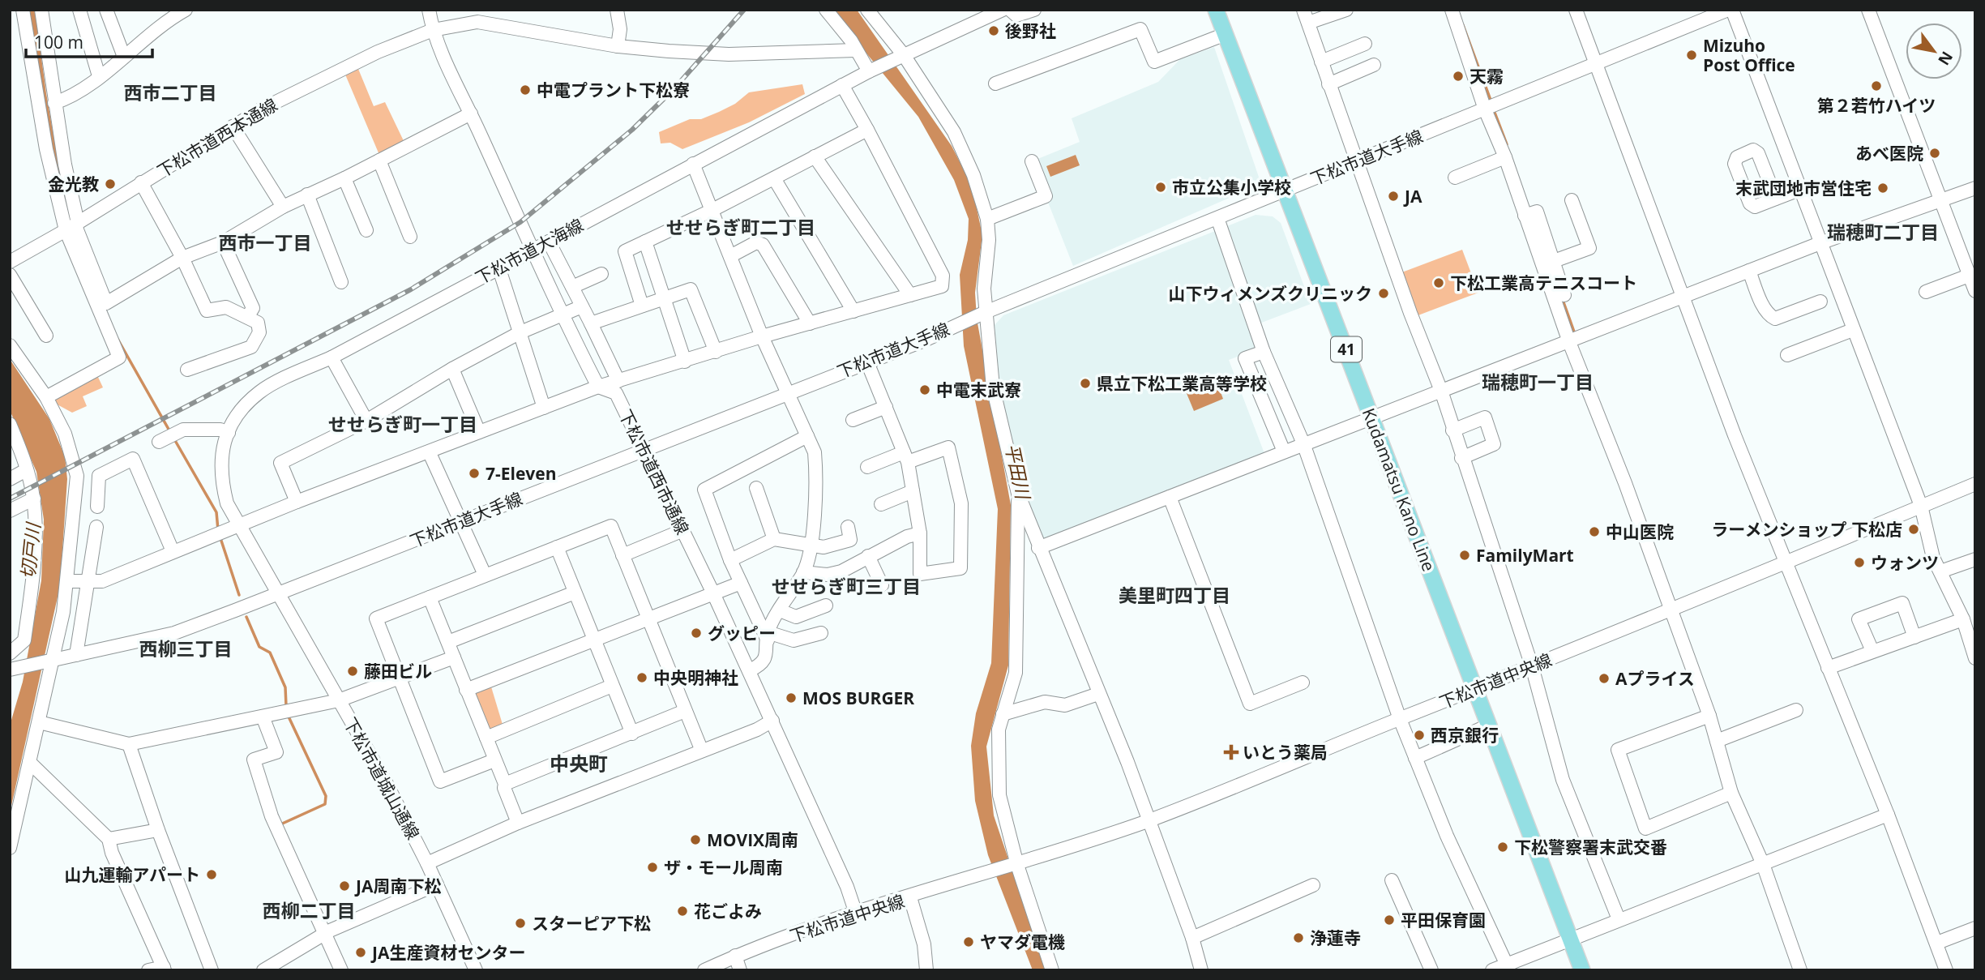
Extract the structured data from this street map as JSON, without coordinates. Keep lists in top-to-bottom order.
{
  "streets": {
    "main road": ["41", "Kudamatsu Kano Line"],
    "street": [
      "下松市道西本通線",
      "下松市道大手線",
      "下松市道大海線",
      "下松市道西市通線",
      "下松市道中央線",
      "下松市道城山通線"
    ]
  },
  "crossings": [
    ["下松市道西本通線", "下松市道西市通線"],
    ["下松市道大手線", "下松市道大海線"],
    ["下松市道大手線", "下松市道西市通線"],
    ["下松市道大手線", "Kudamatsu Kano Line"],
    ["下松市道大手線", "下松市道城山通線"],
    ["下松市道大海線", "下松市道西市通線"],
    ["下松市道大海線", "下松市道城山通線"],
    ["下松市道西市通線", "下松市道中央線"],
    ["Kudamatsu Kano Line", "下松市道中央線"]
  ],
  "districts": [
    "西市二丁目",
    "せせらぎ町二丁目",
    "瑞穂町二丁目",
    "西市一丁目",
    "瑞穂町一丁目",
    "せせらぎ町一丁目",
    "せせらぎ町三丁目",
    "美里町四丁目",
    "西柳三丁目",
    "中央町",
    "西柳二丁目"
  ],
  "water": ["平田川", "切戸川"],
  "places": {
    "other": [
      "後野社",
      "Mizuho Post Office",
      "天霧",
      "第２若竹ハイツ",
      "中電プラント下松寮",
      "あべ医院",
      "金光教",
      "市立公集小学校",
      "末武団地市営住宅",
      "JA",
      "下松工業高テニスコート",
      "山下ウィメンズクリニック",
      "県立下松工業高等学校",
      "中電末武寮",
      "7-Eleven",
      "ラーメンショップ 下松店",
      "中山医院",
      "FamilyMart",
      "ウォンツ",
      "グッピー",
      "藤田ビル",
      "中央明神社",
      "Aプライス",
      "MOS BURGER",
      "西京銀行",
      "MOVIX周南",
      "下松警察署末武交番",
      "ザ・モール周南",
      "山九運輸アパート",
      "JA周南下松",
      "花ごよみ",
      "平田保育園",
      "スターピア下松",
      "浄蓮寺",
      "ヤマダ電機",
      "JA生産資材センター"
    ],
    "health": ["いとう薬局"]
  },
  "scale_bar": "100 m",
  "north": "bottom right"
}
